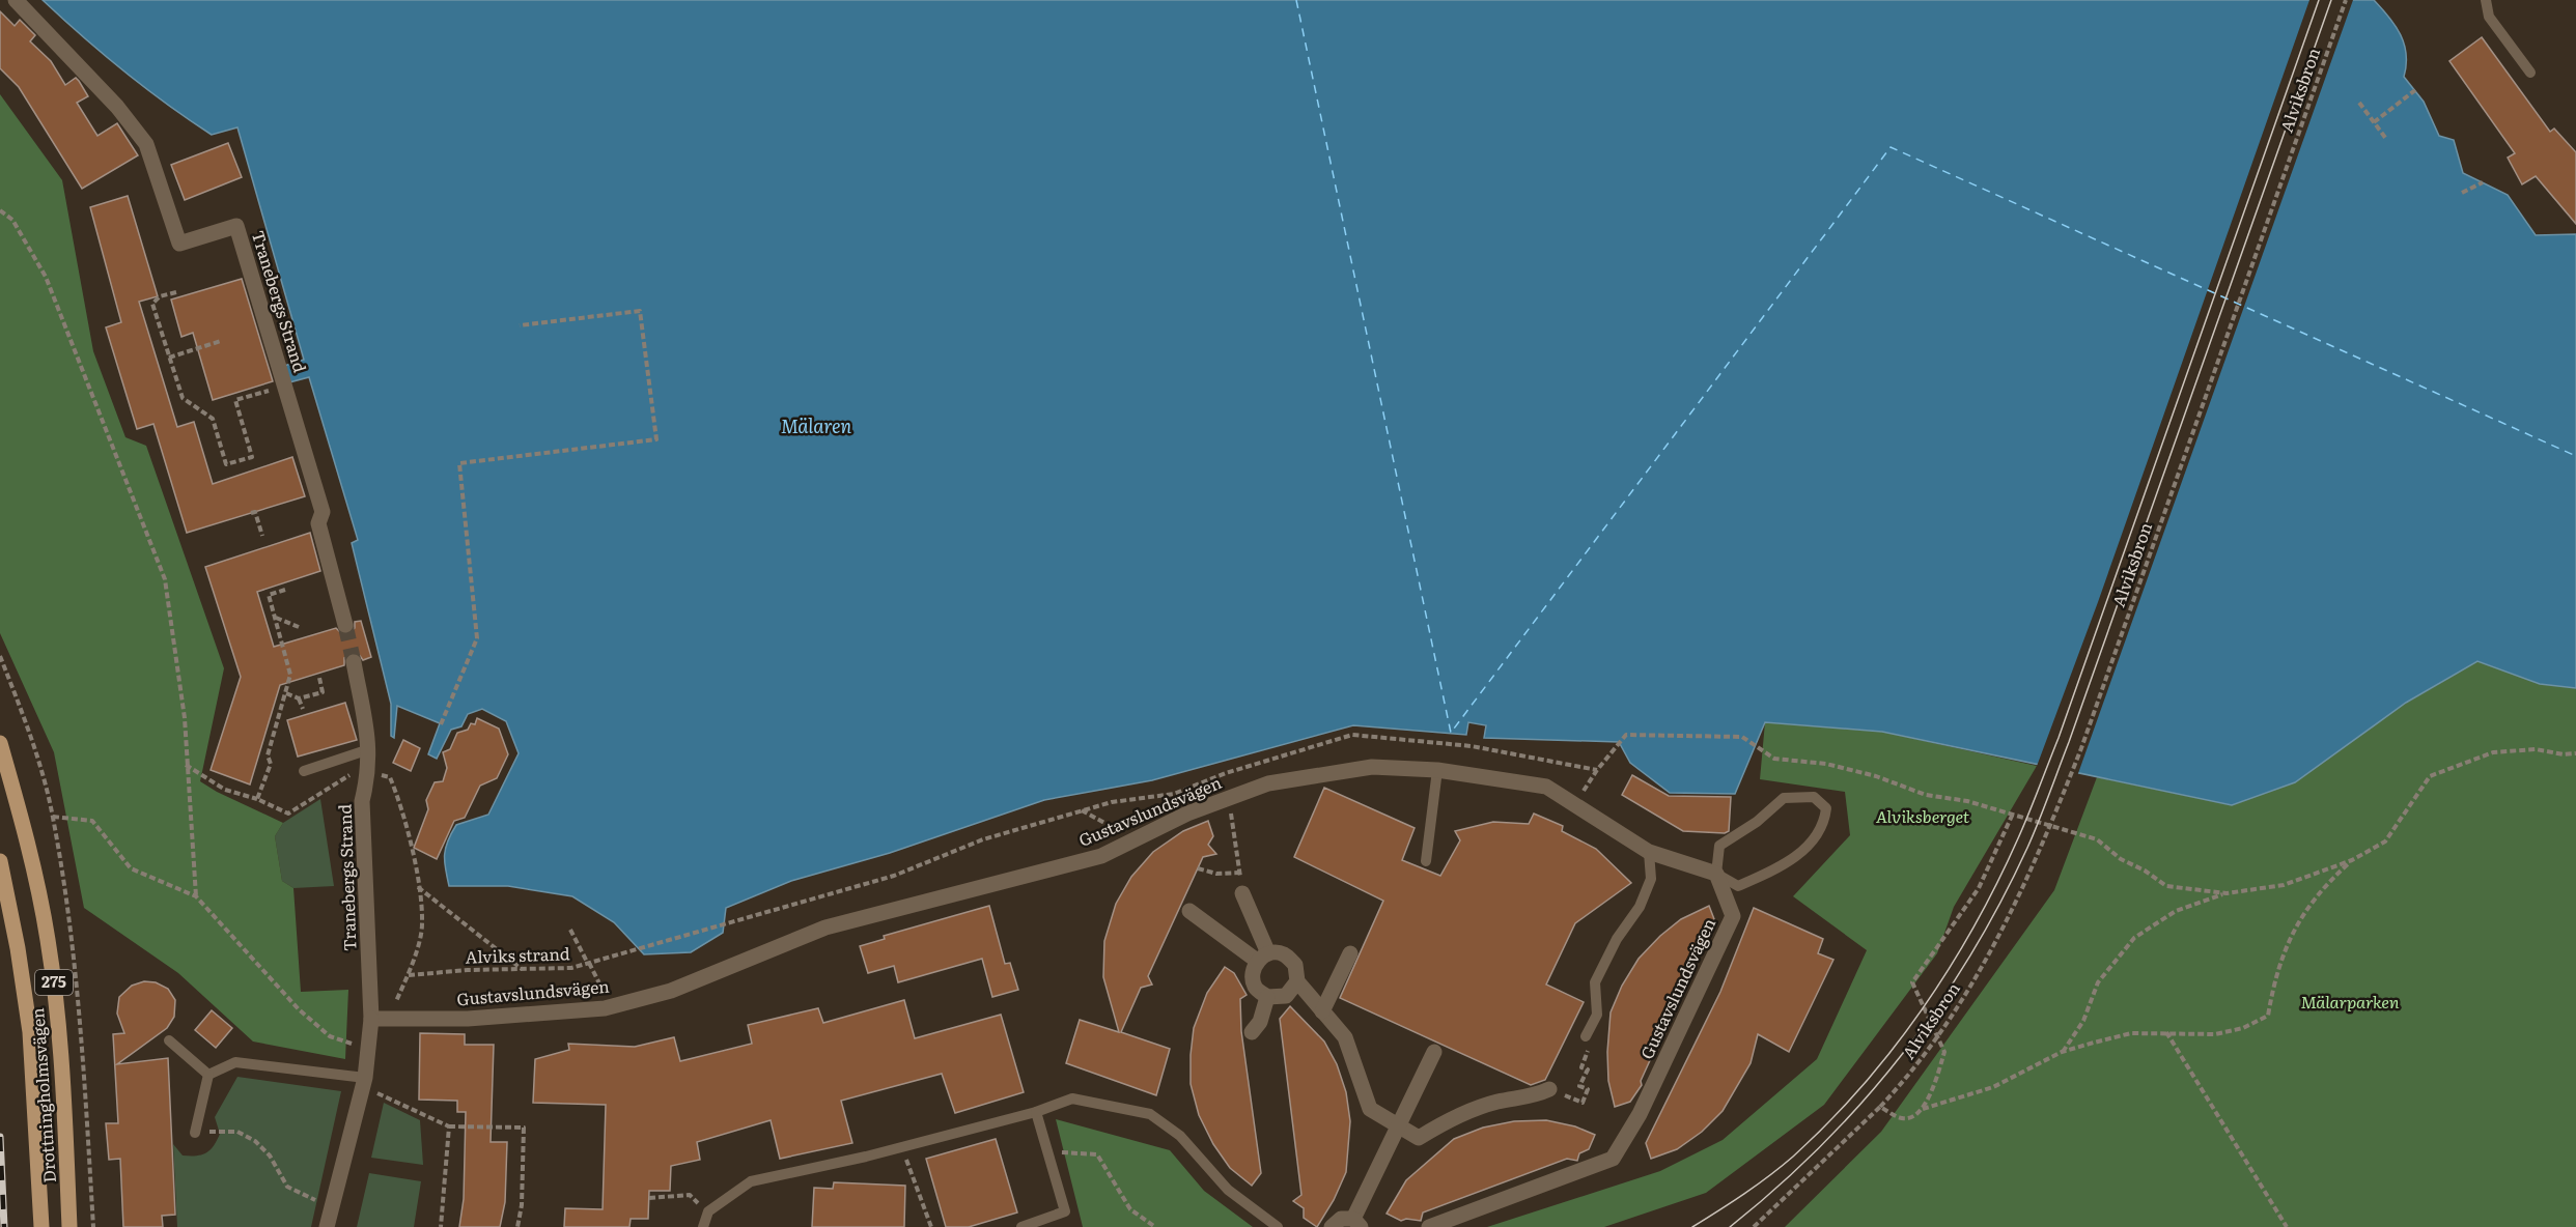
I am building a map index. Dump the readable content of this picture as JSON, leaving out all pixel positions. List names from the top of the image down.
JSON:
{
  "streets": {
    "main road": ["275", "Drottningholmsvägen"],
    "street": ["Tranebergs Strand", "Gustavslundsvägen"],
    "path": ["Alviksbron", "Alviks strand"]
  },
  "crossings": [
    ["Tranebergs Strand", "Gustavslundsvägen"]
  ],
  "water": ["Mälaren"],
  "parks": ["Alviksberget", "Mälarparken"]
}
